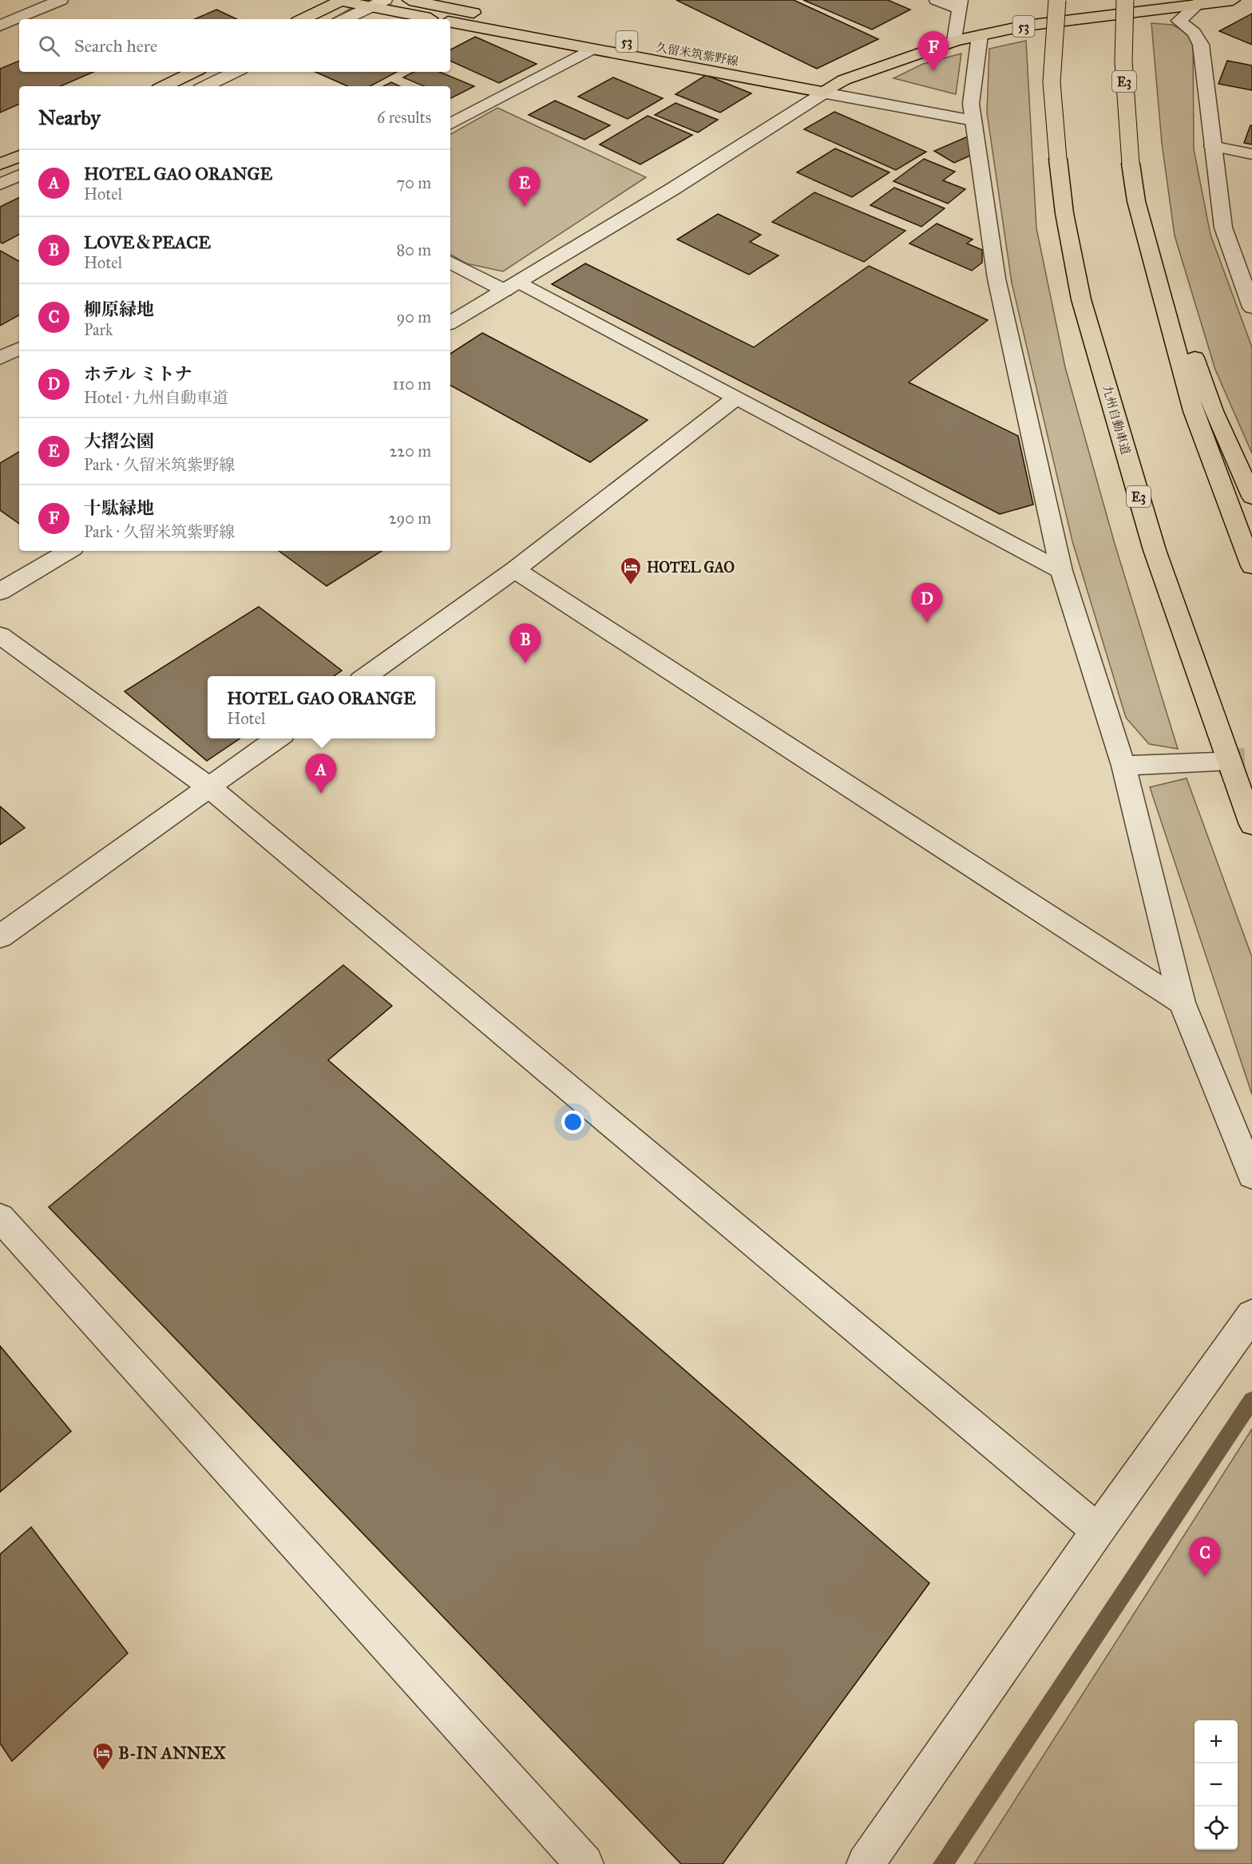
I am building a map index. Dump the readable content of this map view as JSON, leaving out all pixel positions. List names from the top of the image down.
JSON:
{
  "streets": {
    "main road": [
      "53",
      "久留米筑紫野線",
      "E3",
      "九州自動車道"
    ]
  },
  "places": {
    "hotel": ["HOTEL GAO", "B-IN ANNEX"]
  },
  "page": {
    "search": "Search here",
    "pins": [
      "F",
      "E",
      "D",
      "B",
      "A",
      "C"
    ],
    "heading": ["Nearby", "6 results"],
    "list": [
      {
        "mark": "A",
        "name": "HOTEL GAO ORANGE",
        "note": "Hotel",
        "value": "70 m"
      },
      {
        "mark": "B",
        "name": "LOVE＆PEACE",
        "note": "Hotel",
        "value": "80 m"
      },
      {
        "mark": "C",
        "name": "柳原緑地",
        "note": "Park",
        "value": "90 m"
      },
      {
        "mark": "D",
        "name": "ホテル ミトナ",
        "note": "Hotel · 九州自動車道",
        "value": "110 m"
      },
      {
        "mark": "E",
        "name": "大摺公園",
        "note": "Park · 久留米筑紫野線",
        "value": "220 m"
      },
      {
        "mark": "F",
        "name": "十駄緑地",
        "note": "Park · 久留米筑紫野線",
        "value": "290 m"
      }
    ],
    "popup": ["HOTEL GAO ORANGE", "Hotel"],
    "map_buttons": ["+", "−"]
  }
}
